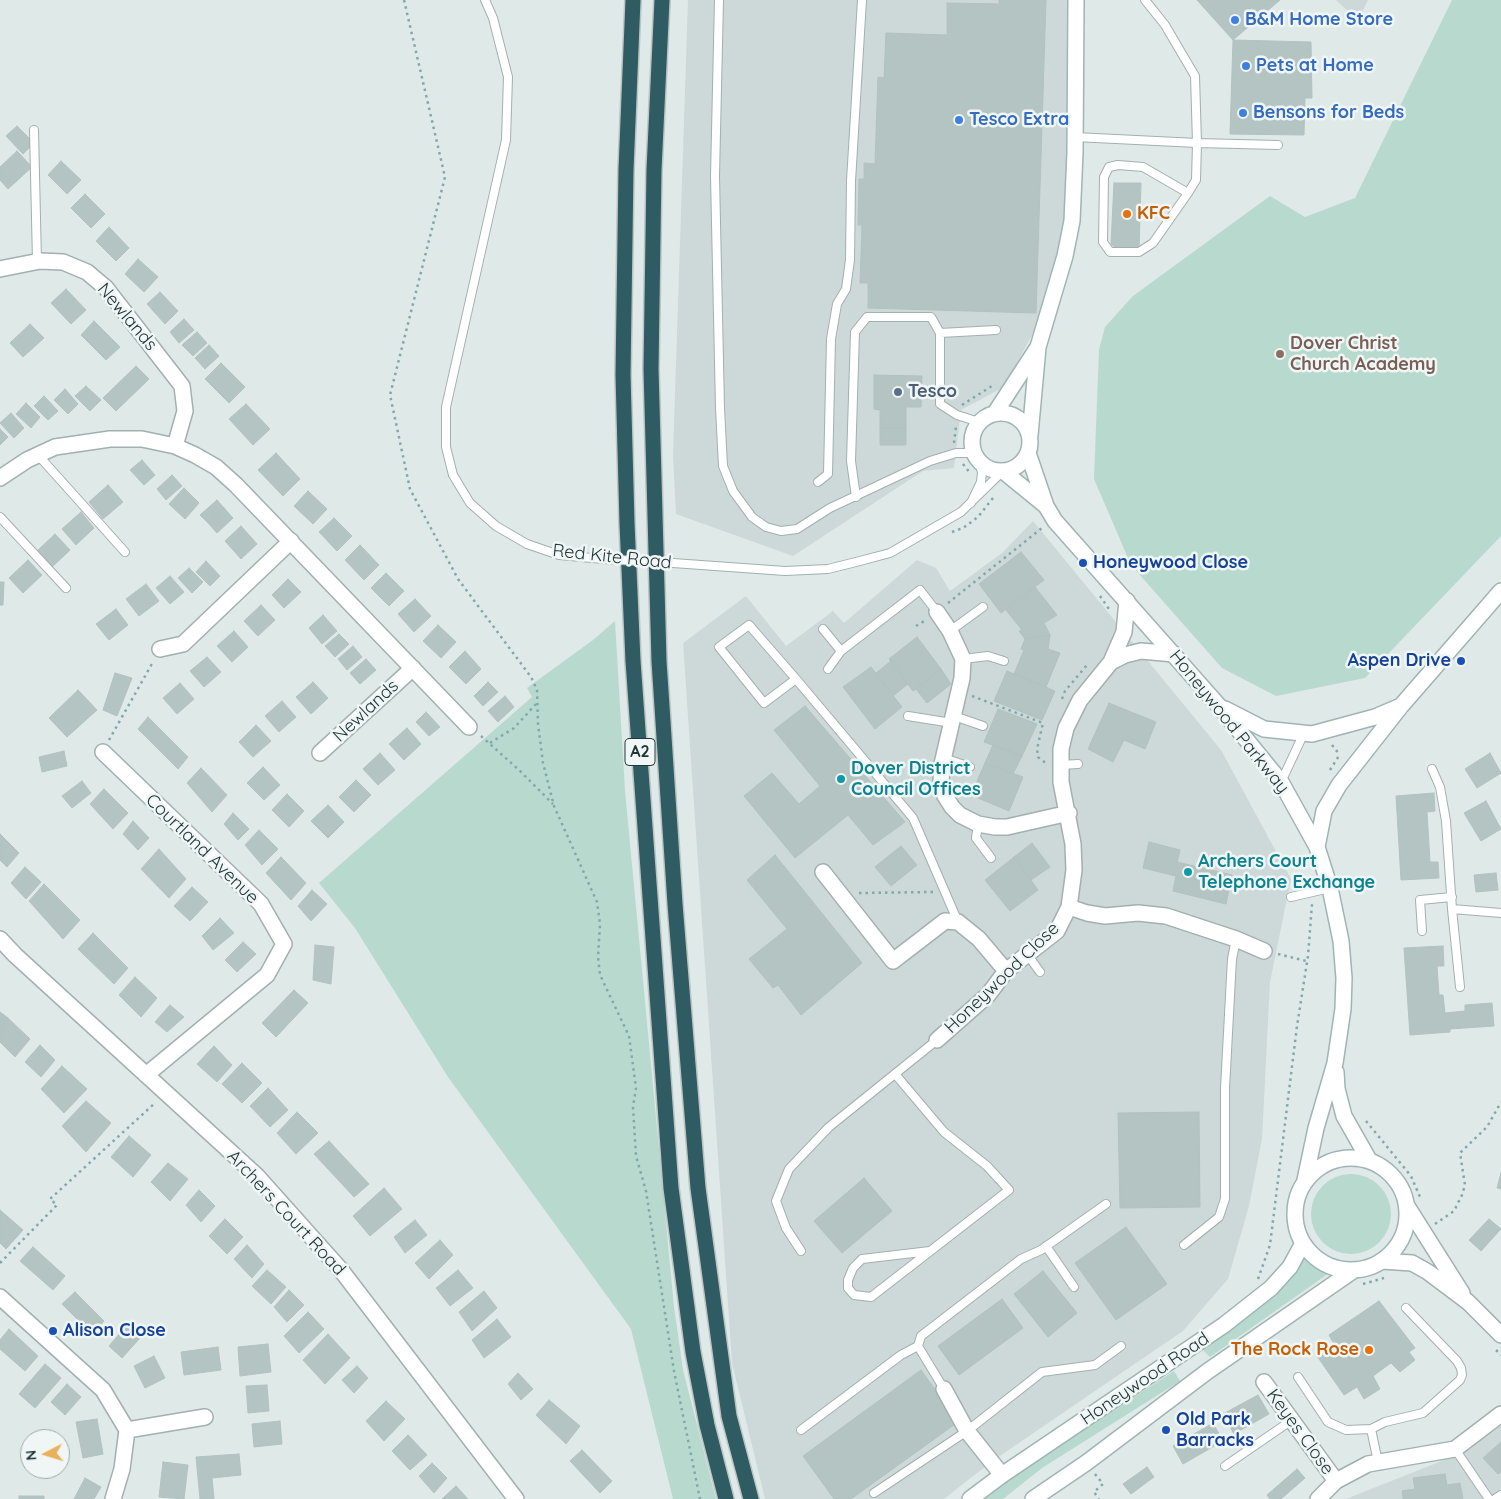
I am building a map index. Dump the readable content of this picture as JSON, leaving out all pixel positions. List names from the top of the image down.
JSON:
{
  "streets": {
    "highway": ["A2"],
    "street": [
      "Newlands",
      "Honeywood Parkway",
      "Courtland Avenue",
      "Honeywood Close",
      "Archers Court Road",
      "Honeywood Road",
      "Keyes Close"
    ],
    "lane": ["Red Kite Road"]
  },
  "crossings": [
    ["Red Kite Road", "Honeywood Parkway"],
    ["Honeywood Parkway", "Honeywood Close"],
    ["Honeywood Parkway", "Honeywood Road"],
    ["Courtland Avenue", "Archers Court Road"]
  ],
  "places": [
    "B&M Home Store",
    "Pets at Home",
    "Bensons for Beds",
    "Tesco Extra",
    "KFC",
    "Dover Christ Church Academy",
    "Tesco",
    "Honeywood Close",
    "Aspen Drive",
    "Dover District Council Offices",
    "Archers Court Telephone Exchange",
    "Alison Close",
    "The Rock Rose",
    "Old Park Barracks"
  ],
  "north": "left"
}
